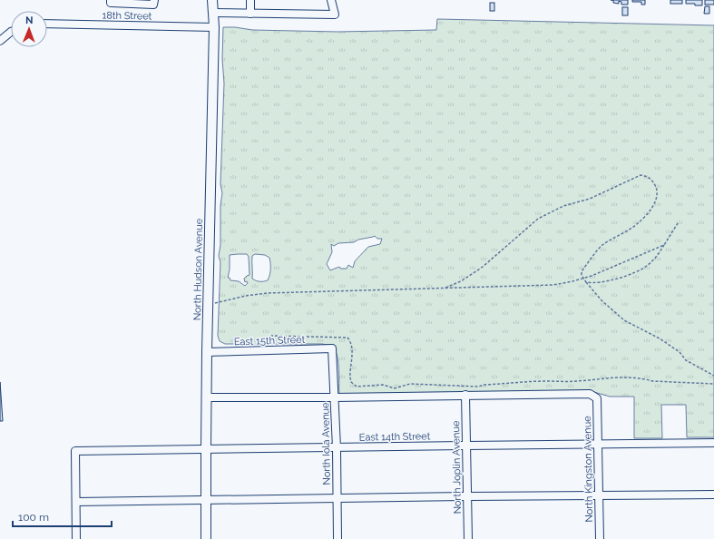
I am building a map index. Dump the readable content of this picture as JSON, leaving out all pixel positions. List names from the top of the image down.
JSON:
{
  "streets": {
    "main road": ["North Hudson Avenue"],
    "street": [
      "18th Street",
      "East 15th Street",
      "East 14th Street",
      "North Iola Avenue",
      "North Joplin Avenue",
      "North Kingston Avenue"
    ]
  },
  "crossings": [
    ["18th Street", "North Hudson Avenue"],
    ["North Hudson Avenue", "East 15th Street"],
    ["North Hudson Avenue", "East 14th Street"],
    ["East 15th Street", "North Iola Avenue"],
    ["East 14th Street", "North Iola Avenue"],
    ["East 14th Street", "North Joplin Avenue"],
    ["East 14th Street", "North Kingston Avenue"],
    ["North Joplin Avenue", "North Kingston Avenue"]
  ],
  "scale_bar": "100 m",
  "north": "top"
}
